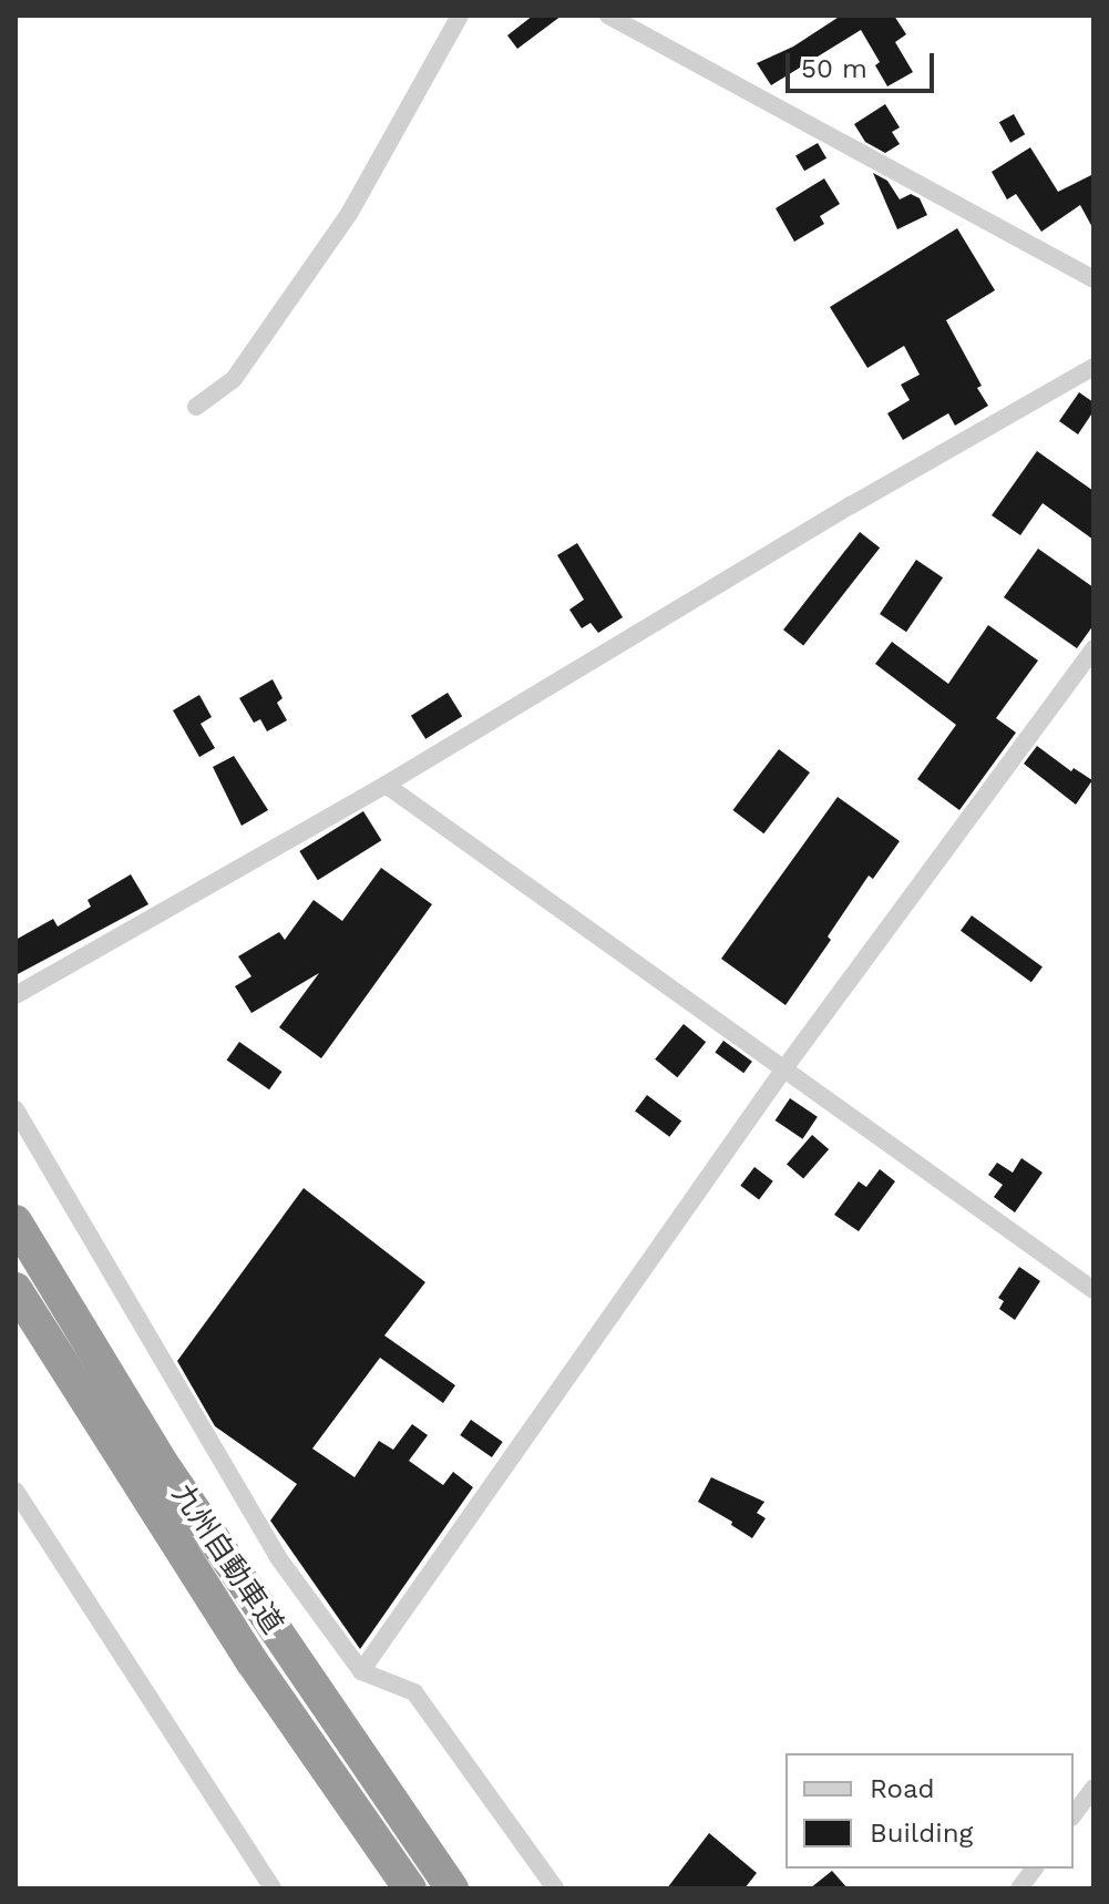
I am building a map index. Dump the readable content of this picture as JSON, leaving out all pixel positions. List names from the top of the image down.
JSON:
{
  "streets": {
    "highway": ["九州自動車道"]
  },
  "legend": ["Road", "Building"],
  "scale_bar": "50 m"
}
